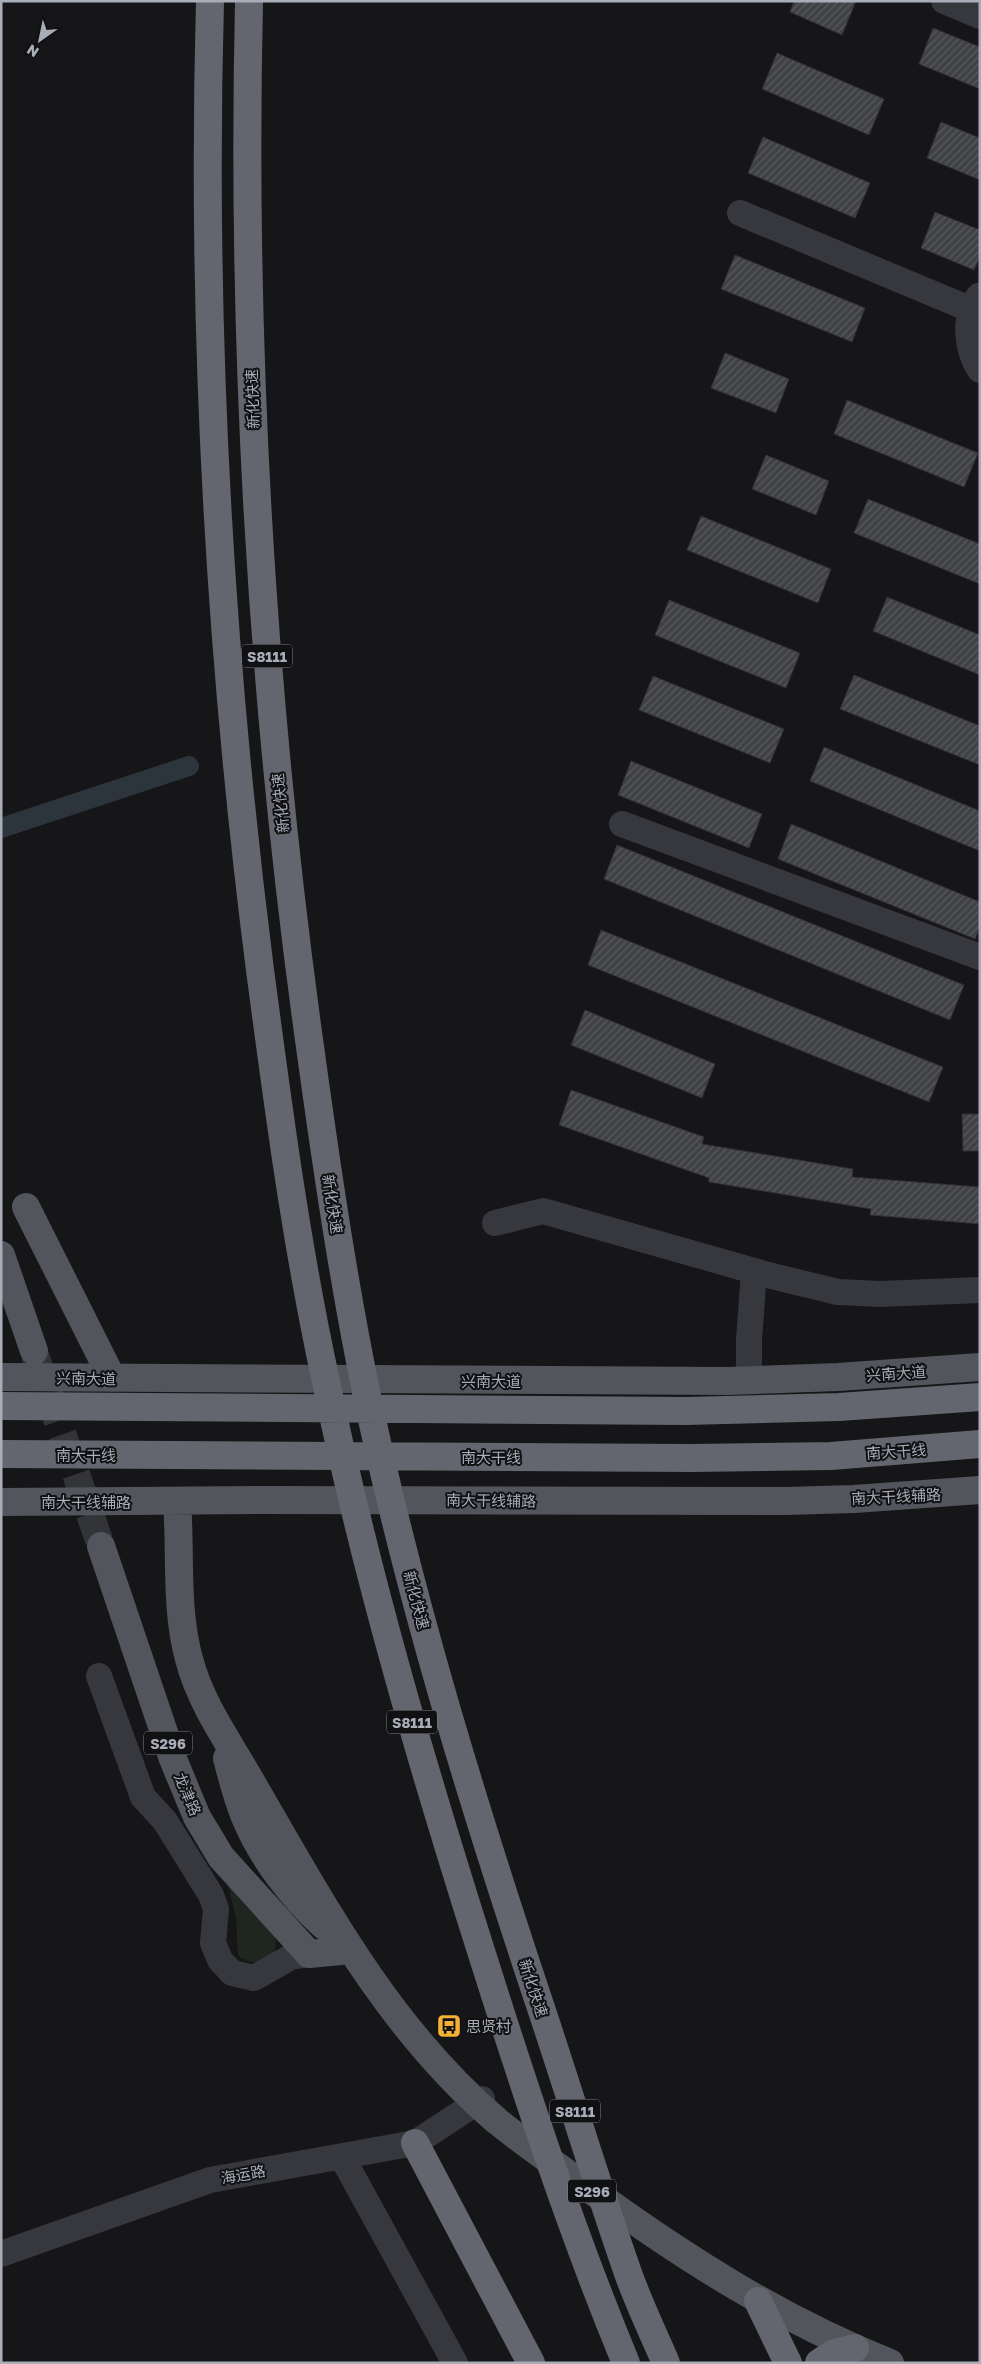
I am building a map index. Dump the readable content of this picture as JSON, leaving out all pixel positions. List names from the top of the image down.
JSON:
{
  "streets": {
    "highway": ["新化快速", "S8111", "南大干线"],
    "main road": [
      "兴南大道",
      "南大干线辅路",
      "S296",
      "龙津路"
    ],
    "street": ["海运路"]
  },
  "crossings": [
    ["S296", "海运路"]
  ],
  "places": {
    "bus stop": ["思贤村"]
  },
  "north": "bottom left"
}
